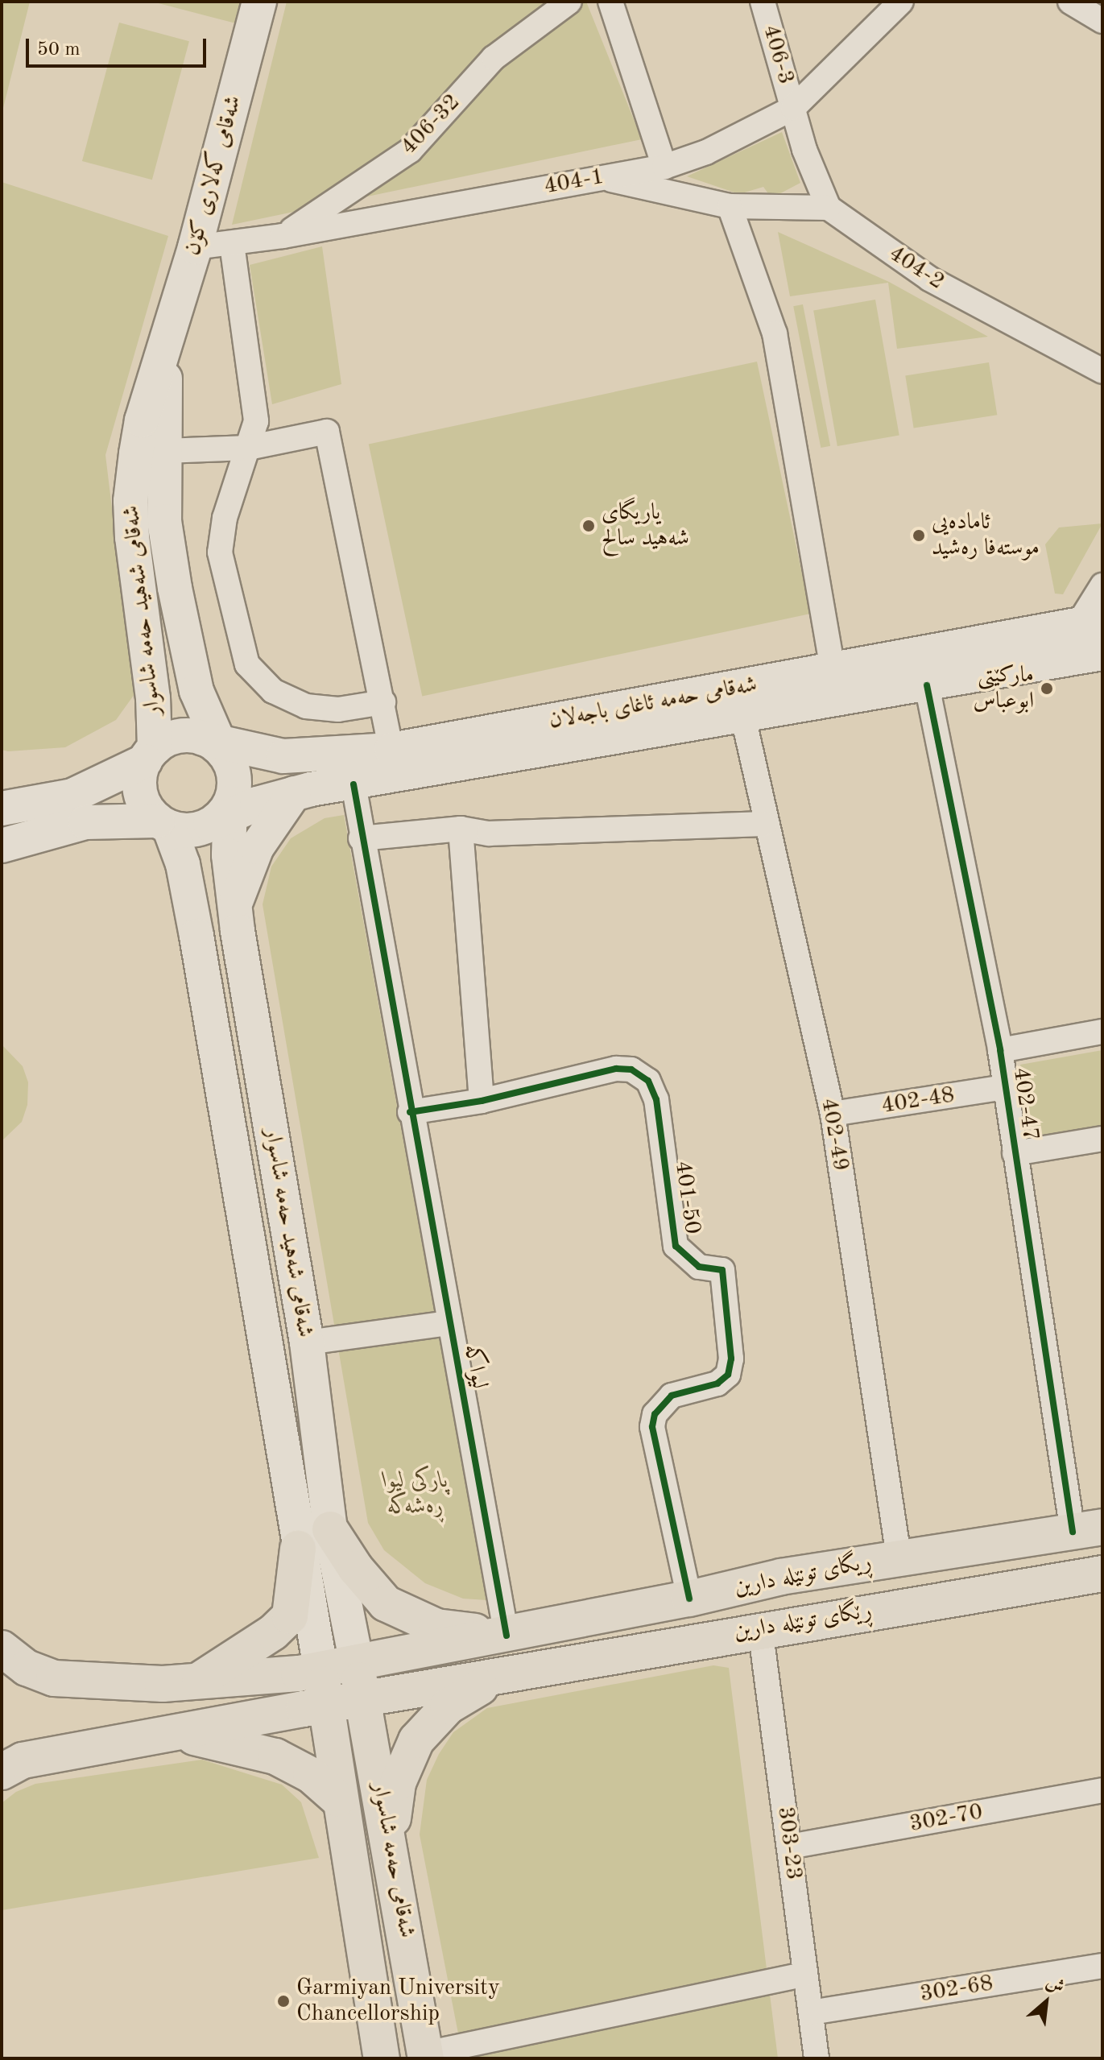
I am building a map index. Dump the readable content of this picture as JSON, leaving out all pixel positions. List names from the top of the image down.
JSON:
{
  "streets": {
    "main road": [
      "شەقامی کەلاری کۆن",
      "شەقامی شەهید حەمە شاسوار",
      "شەقامی حەمە ئاغای باجەلان",
      "ڕیگای تونێلە دارین",
      "ڕێگای تونێلە دارین",
      "شەقامی حەمە شاسوار"
    ],
    "street": [
      "406-3",
      "406-32",
      "404-1",
      "404-2",
      "402-48",
      "402-47",
      "402-49",
      "401-50",
      "لیواکە",
      "302-70",
      "303-23",
      "302-68"
    ]
  },
  "crossings": [
    ["406-3", "404-1"],
    ["406-32", "404-1"],
    ["شەقامی کەلاری کۆن", "404-1"],
    ["شەقامی کەلاری کۆن", "شەقامی شەهید حەمە شاسوار"],
    ["شەقامی شەهید حەمە شاسوار", "شەقامی حەمە ئاغای باجەلان"],
    ["شەقامی شەهید حەمە شاسوار", "ڕیگای تونێلە دارین"],
    ["شەقامی شەهید حەمە شاسوار", "شەقامی حەمە شاسوار"],
    ["شەقامی حەمە ئاغای باجەلان", "402-47"],
    ["شەقامی حەمە ئاغای باجەلان", "402-49"],
    ["شەقامی حەمە ئاغای باجەلان", "لیواکە"],
    ["402-48", "402-47"],
    ["402-48", "402-49"],
    ["402-47", "ڕیگای تونێلە دارین"],
    ["402-49", "ڕیگای تونێلە دارین"],
    ["401-50", "لیواکە"],
    ["401-50", "ڕیگای تونێلە دارین"],
    ["لیواکە", "ڕیگای تونێلە دارین"],
    ["ڕیگای تونێلە دارین", "شەقامی حەمە شاسوار"],
    ["ڕێگای تونێلە دارین", "303-23"],
    ["ڕێگای تونێلە دارین", "شەقامی حەمە شاسوار"],
    ["302-70", "303-23"],
    ["303-23", "302-68"]
  ],
  "parks": ["پارکی لیوا ڕەشەکە"],
  "places": [
    "یاریگای شەهید سالح",
    "ئامادەیی موستەفا رەشید",
    "مارکێتی ابوعباس",
    "Garmiyan University Chancellorship"
  ],
  "scale_bar": "50 m",
  "north": "top right"
}
